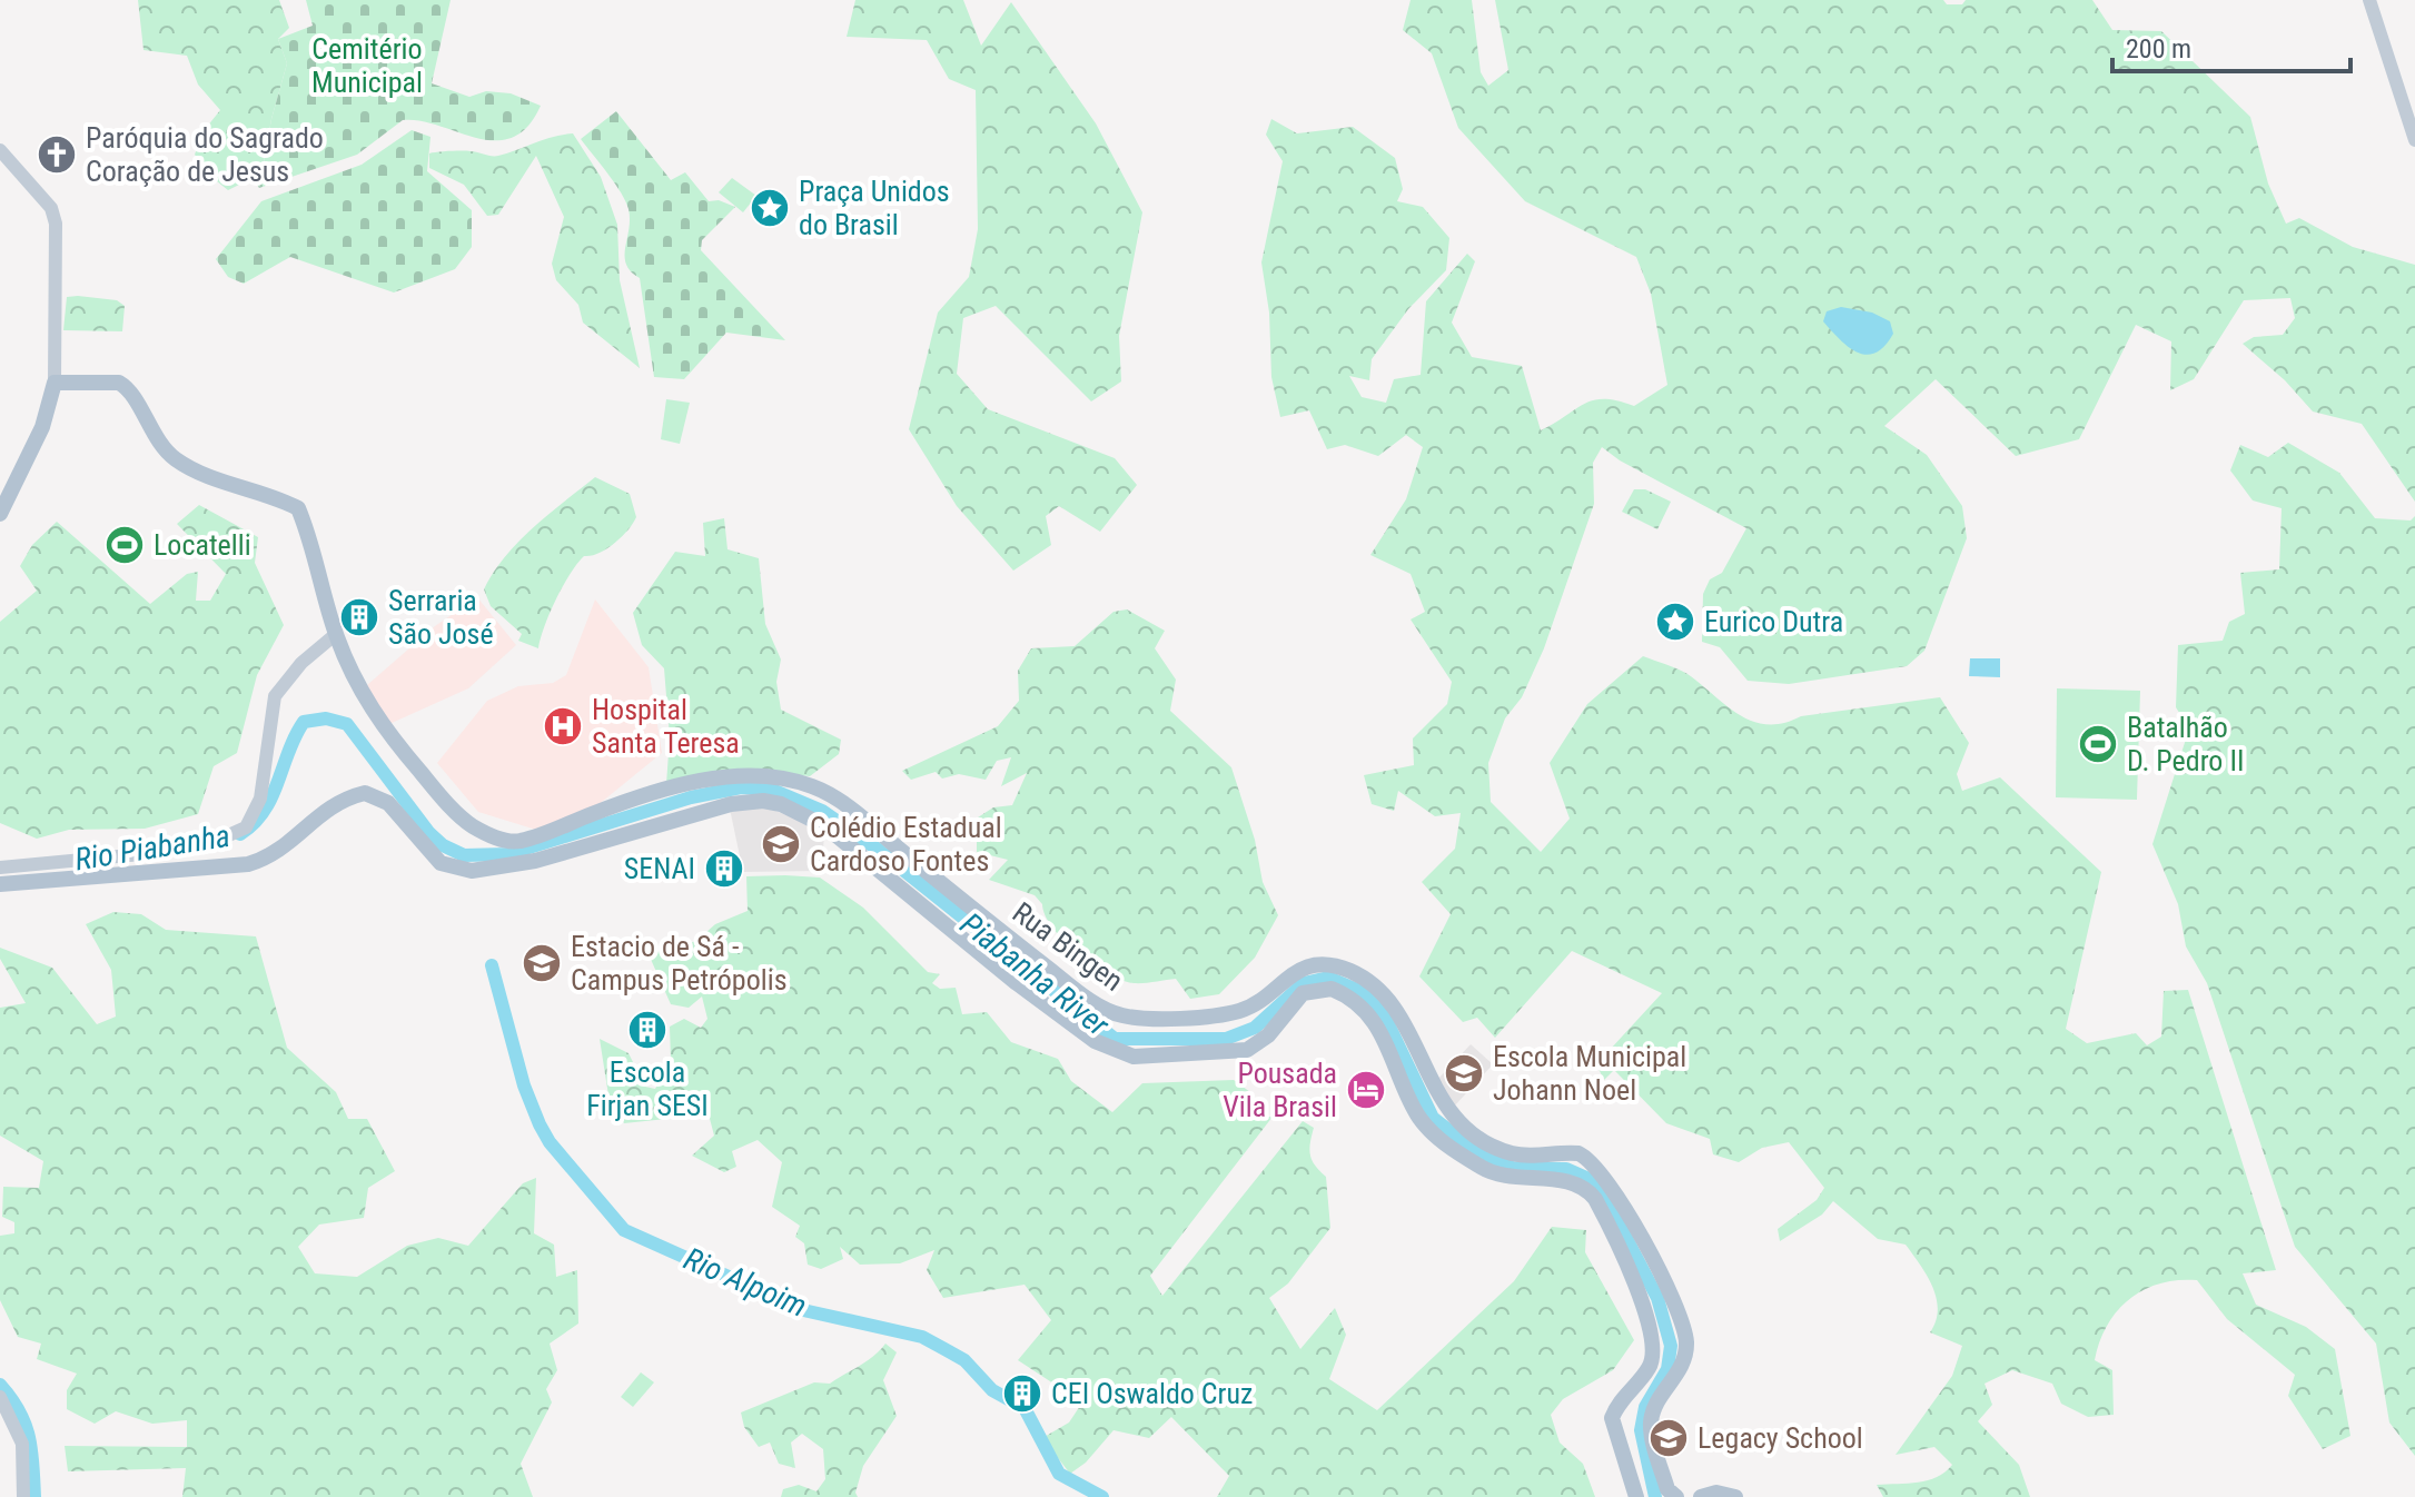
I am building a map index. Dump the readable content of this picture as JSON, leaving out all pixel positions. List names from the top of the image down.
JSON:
{
  "streets": {
    "main road": ["Rua Bingen"]
  },
  "water": ["Rio Piabanha", "Piabanha River", "Rio Alpoim"],
  "parks": ["Cemitério Municipal"],
  "places": {
    "church": ["Paróquia do Sagrado Coração de Jesus"],
    "place": ["Praça Unidos do Brasil", "Eurico Dutra"],
    "sports": ["Locatelli", "Batalhão D. Pedro II"],
    "building": [
      "Serraria São José",
      "SENAI",
      "Escola Firjan SESI",
      "CEI Oswaldo Cruz"
    ],
    "hospital": ["Hospital Santa Teresa"],
    "school or university": [
      "Colédio Estadual Cardoso Fontes",
      "Estacio de Sá - Campus Petrópolis",
      "Escola Municipal Johann Noel",
      "Legacy School"
    ],
    "hotel": ["Pousada Vila Brasil"]
  },
  "scale_bar": "200 m"
}
